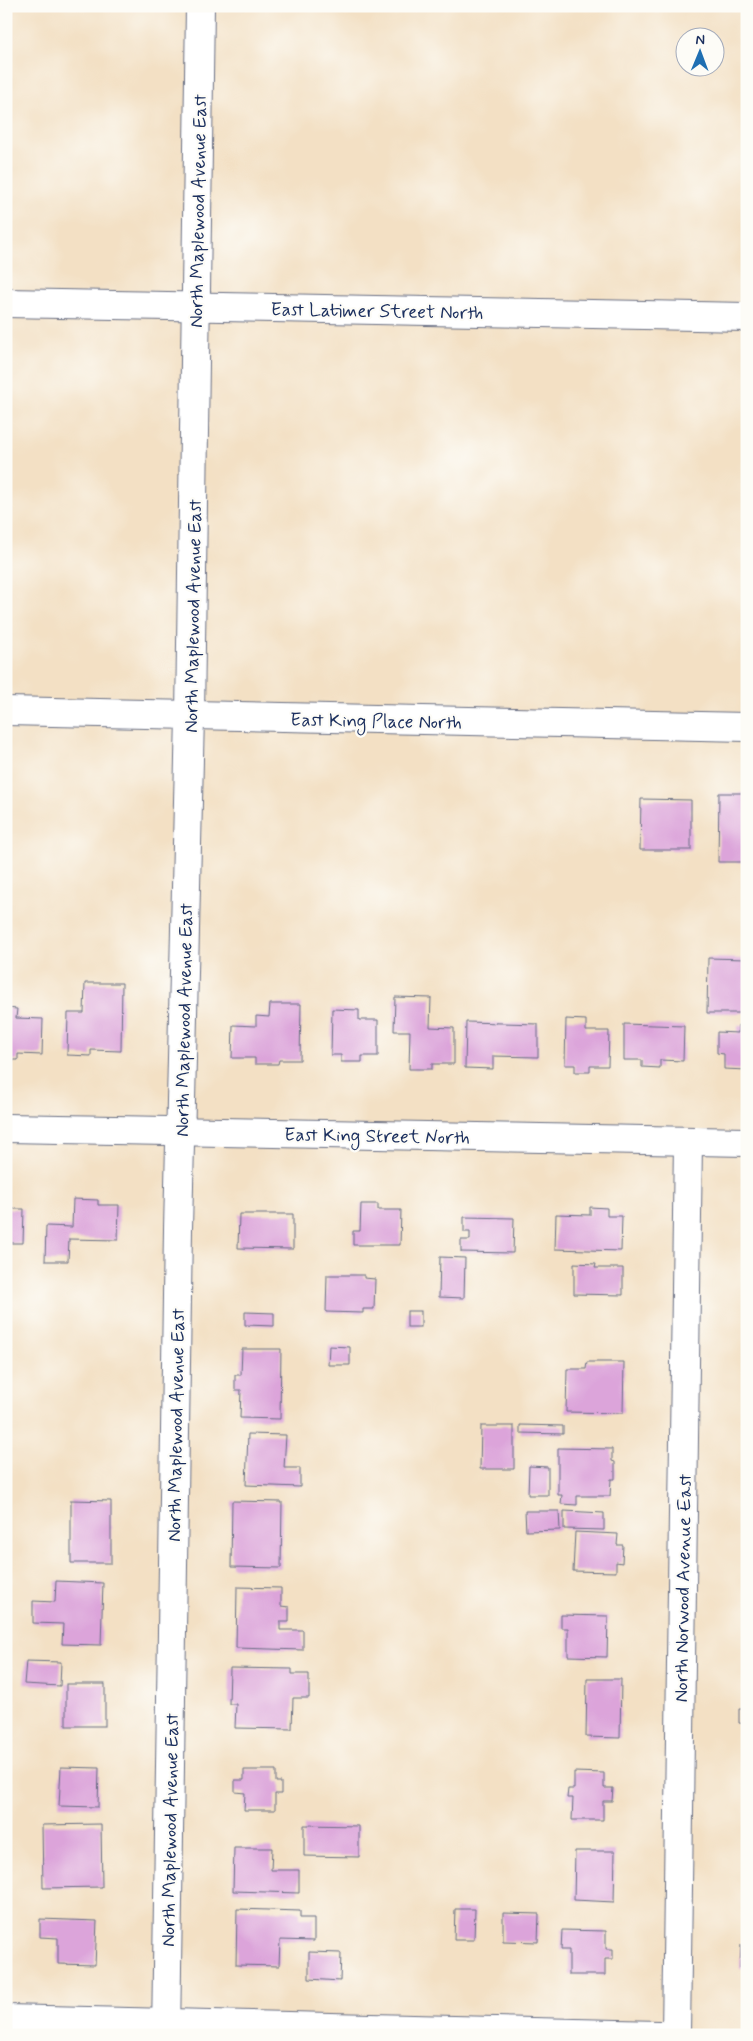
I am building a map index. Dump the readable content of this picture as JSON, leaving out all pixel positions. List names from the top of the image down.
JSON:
{
  "streets": {
    "street": [
      "North Maplewood Avenue East",
      "East Latimer Street North",
      "East King Place North",
      "East King Street North",
      "North Norwood Avenue East"
    ]
  },
  "crossings": [
    ["North Maplewood Avenue East", "East Latimer Street North"],
    ["North Maplewood Avenue East", "East King Place North"],
    ["North Maplewood Avenue East", "East King Street North"],
    ["East King Street North", "North Norwood Avenue East"]
  ],
  "north": "top"
}
